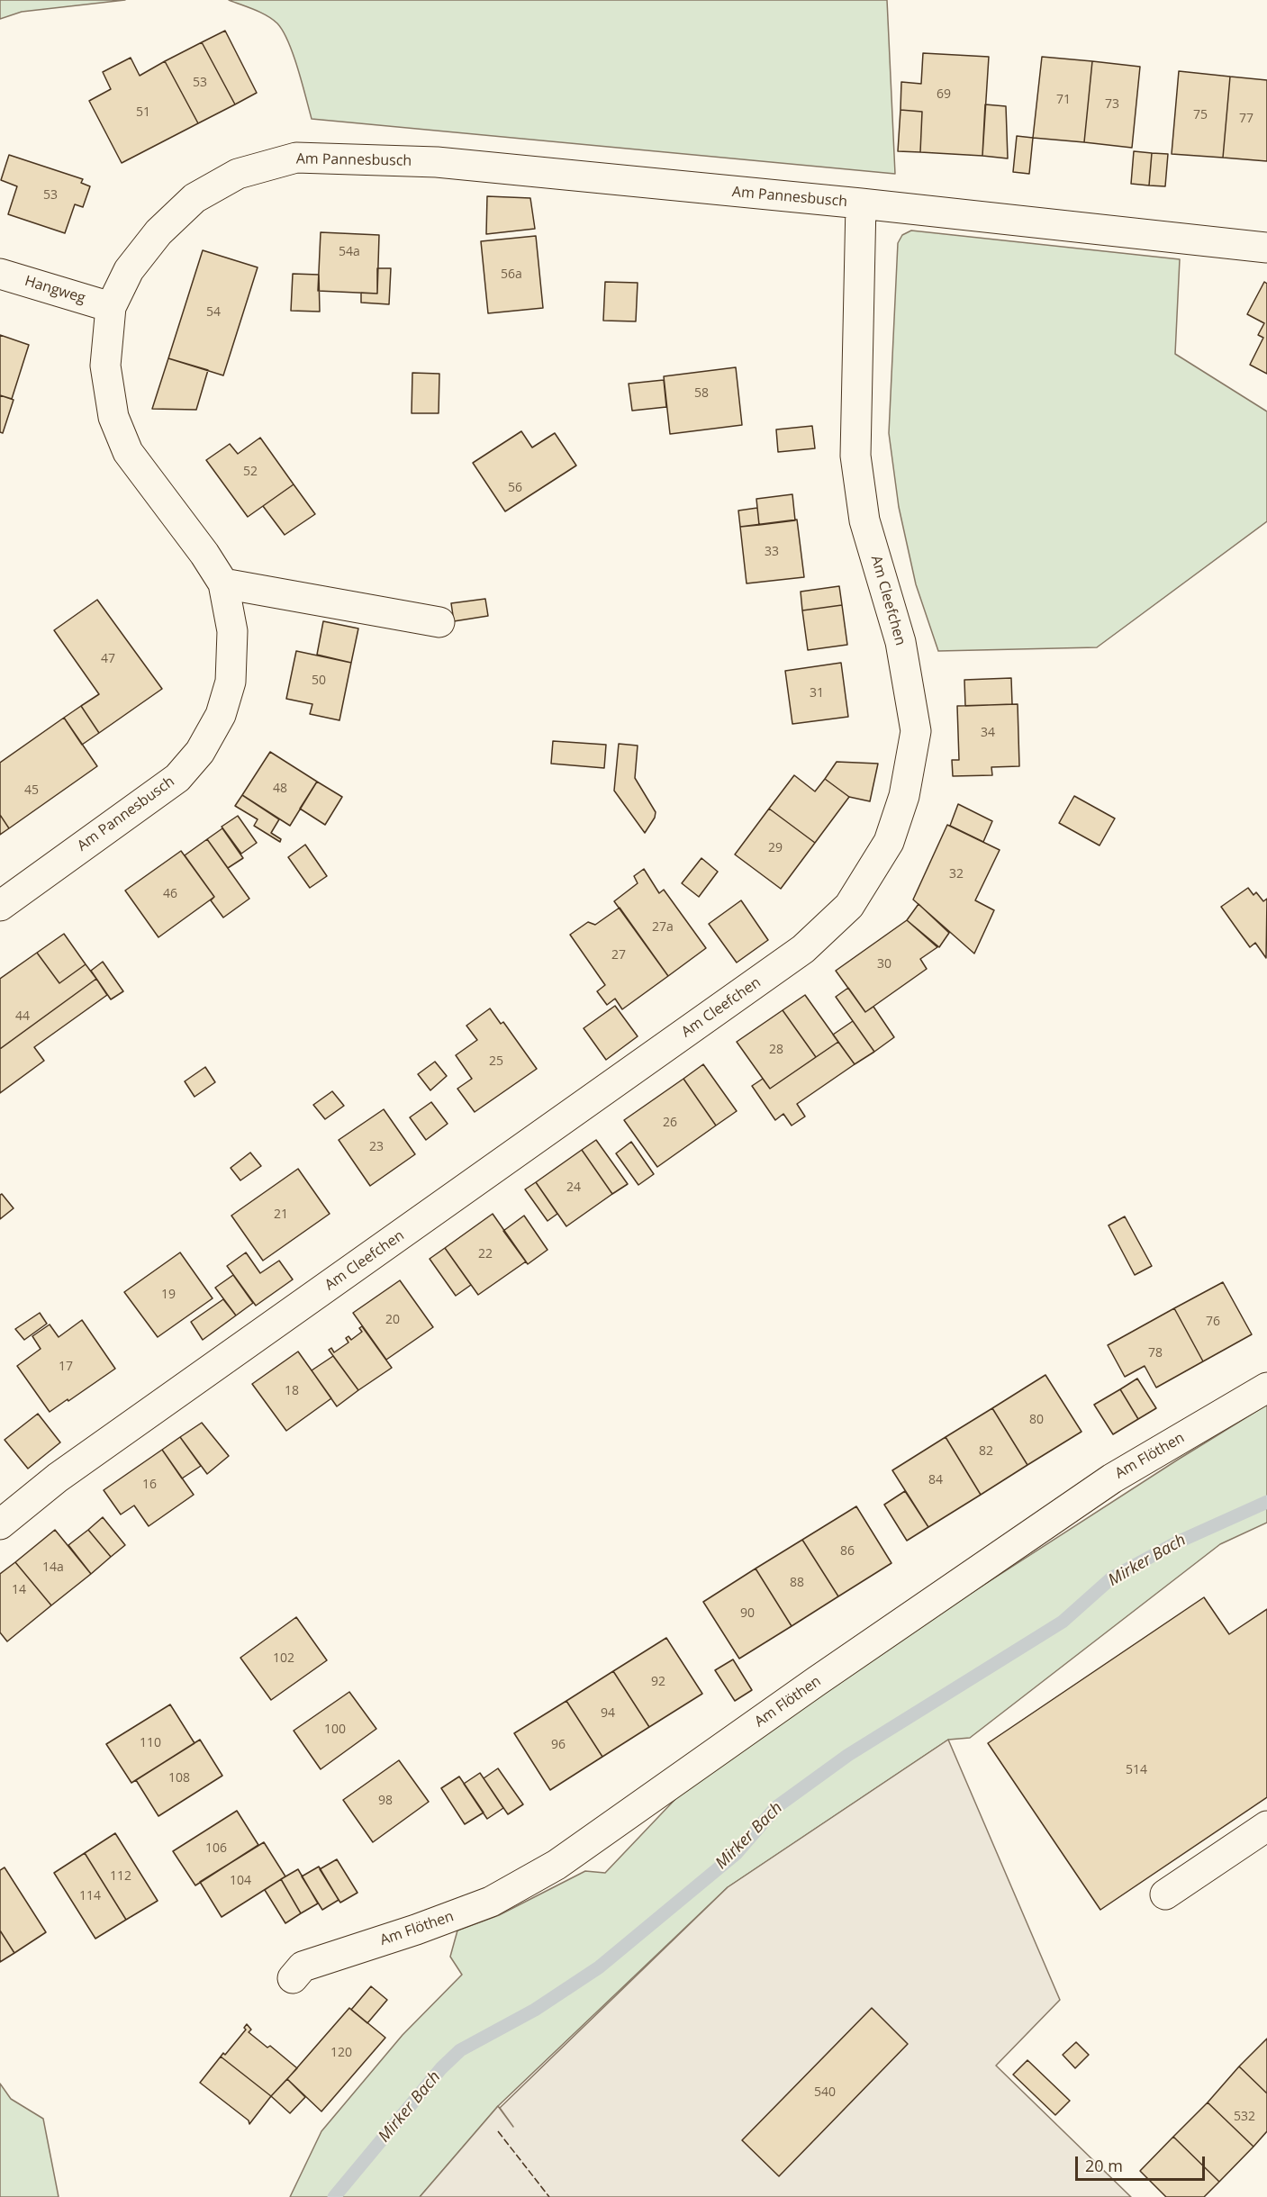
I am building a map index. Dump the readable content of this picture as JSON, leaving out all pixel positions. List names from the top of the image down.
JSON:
{
  "streets": {
    "street": [
      "Am Pannesbusch",
      "Hangweg",
      "Am Cleefchen",
      "Am Flöthen"
    ]
  },
  "crossings": [
    ["Am Pannesbusch", "Hangweg"],
    ["Am Pannesbusch", "Am Cleefchen"]
  ],
  "water": ["Mirker Bach"],
  "house_numbers": [
    "53",
    "69",
    "71",
    "73",
    "51",
    "75",
    "77",
    "53",
    "54a",
    "56a",
    "54",
    "58",
    "52",
    "56",
    "33",
    "47",
    "50",
    "31",
    "34",
    "48",
    "45",
    "29",
    "32",
    "46",
    "27a",
    "27",
    "30",
    "44",
    "28",
    "25",
    "26",
    "23",
    "24",
    "21",
    "22",
    "19",
    "20",
    "76",
    "78",
    "17",
    "18",
    "80",
    "82",
    "84",
    "16",
    "86",
    "14a",
    "88",
    "14",
    "90",
    "102",
    "92",
    "94",
    "100",
    "110",
    "96",
    "514",
    "108",
    "98",
    "106",
    "112",
    "104",
    "114",
    "120",
    "540",
    "532"
  ],
  "scale_bar": "20 m"
}
